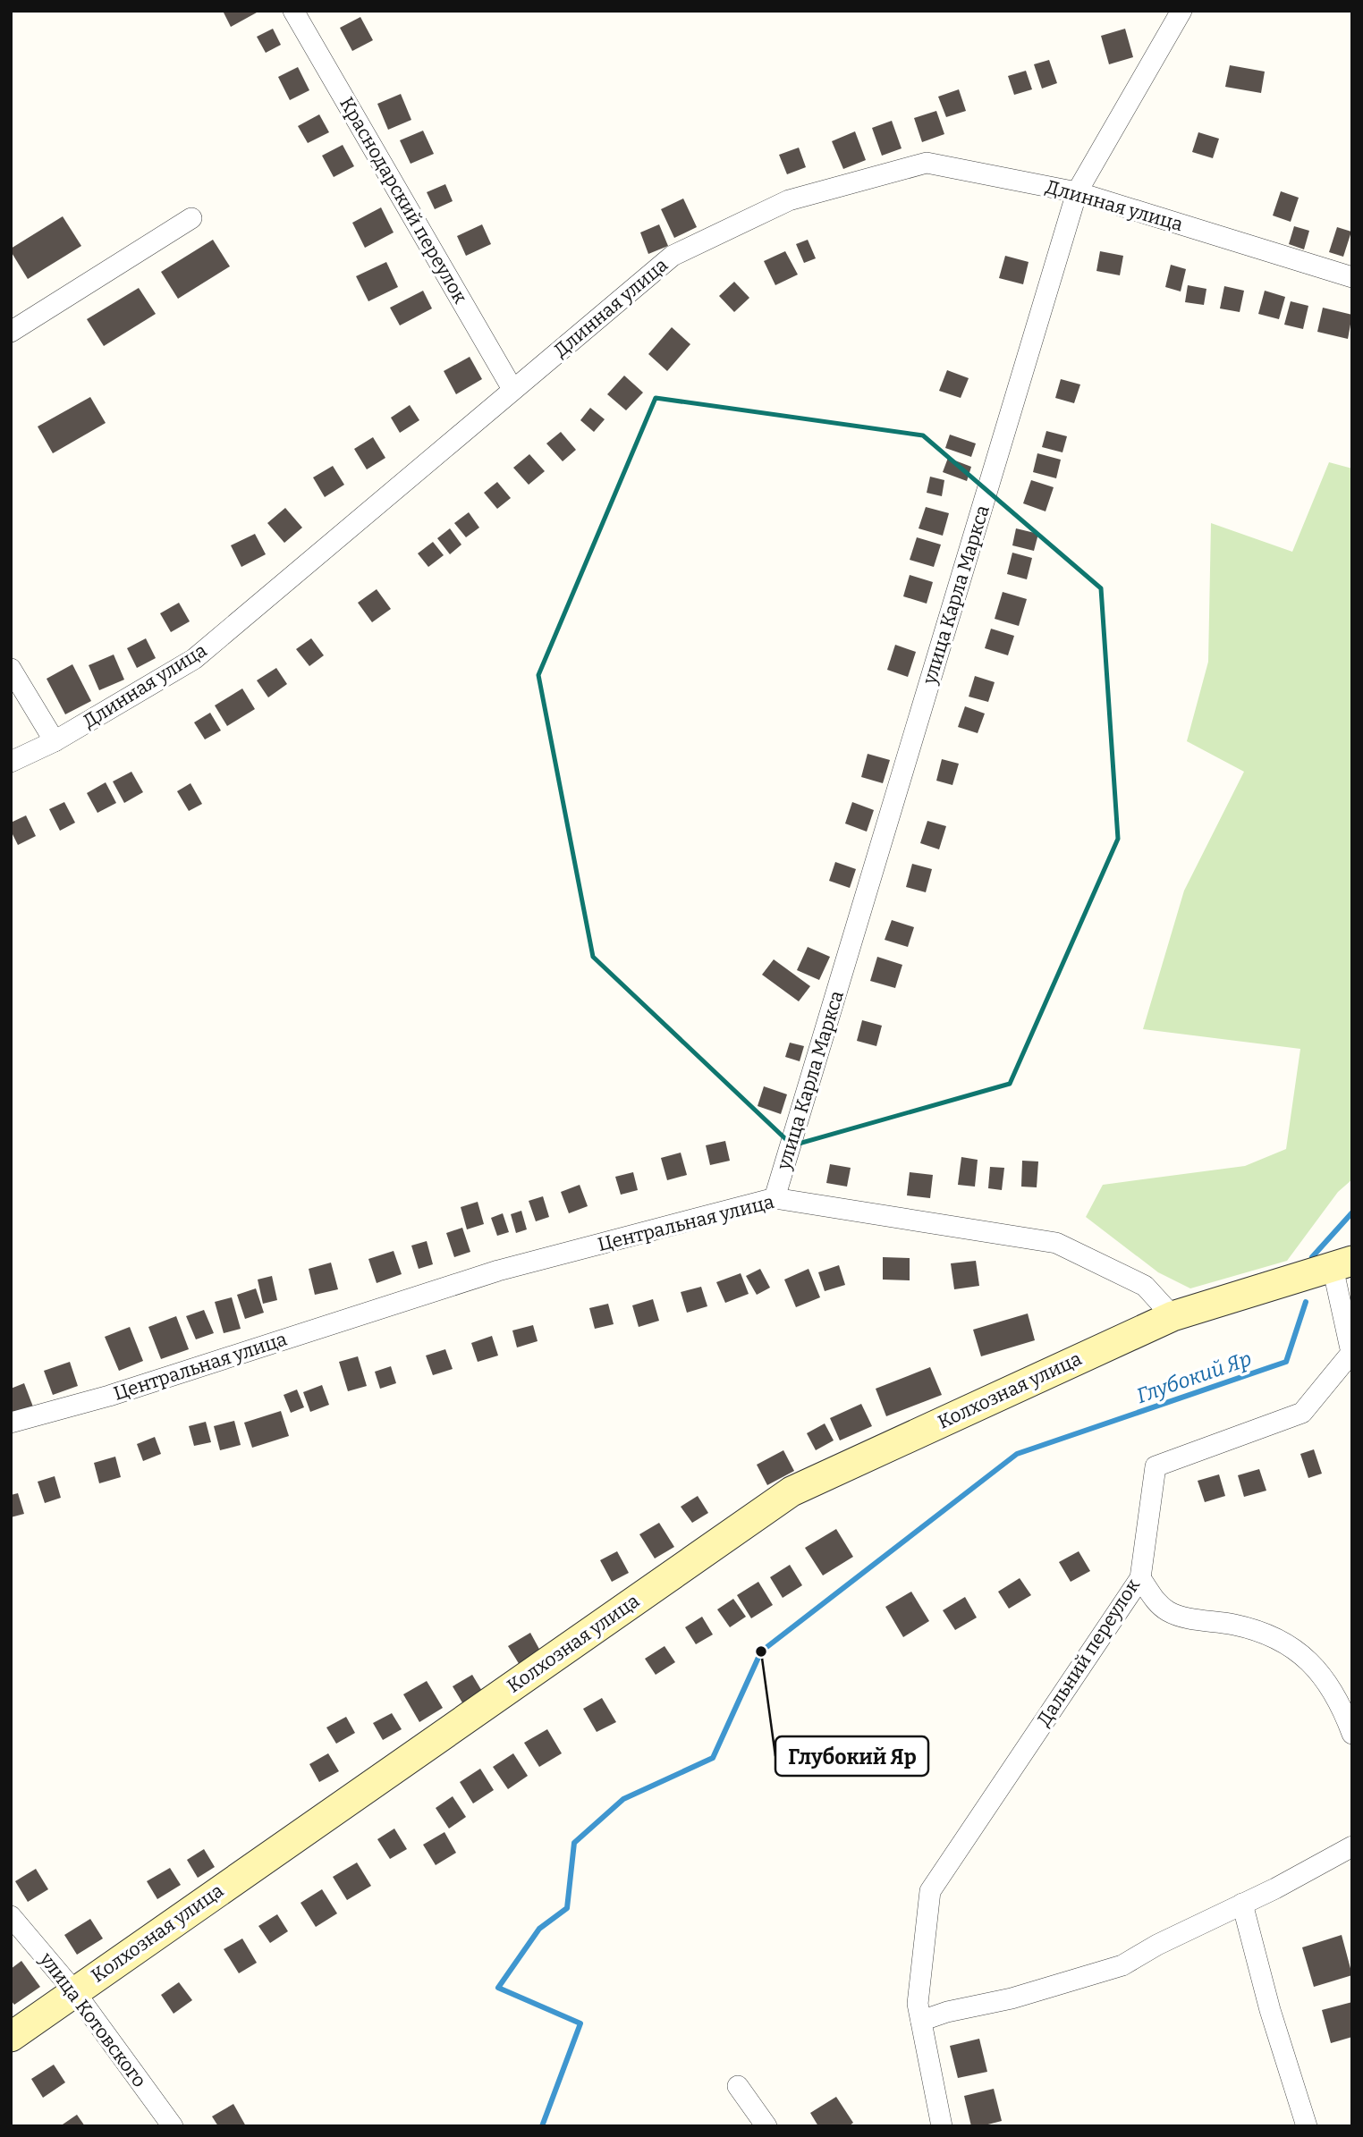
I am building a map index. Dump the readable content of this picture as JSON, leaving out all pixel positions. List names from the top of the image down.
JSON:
{
  "streets": {
    "street": [
      "Краснодарский переулок",
      "Длинная улица",
      "улица Карла Маркса",
      "Центральная улица",
      "Колхозная улица",
      "Дальний переулок",
      "улица Котовского"
    ]
  },
  "crossings": [
    ["Краснодарский переулок", "Длинная улица"],
    ["Длинная улица", "улица Карла Маркса"],
    ["улица Карла Маркса", "Центральная улица"],
    ["Центральная улица", "Колхозная улица"],
    ["Колхозная улица", "улица Котовского"]
  ],
  "water": ["Глубокий Яр"],
  "places": ["Глубокий Яр"]
}
